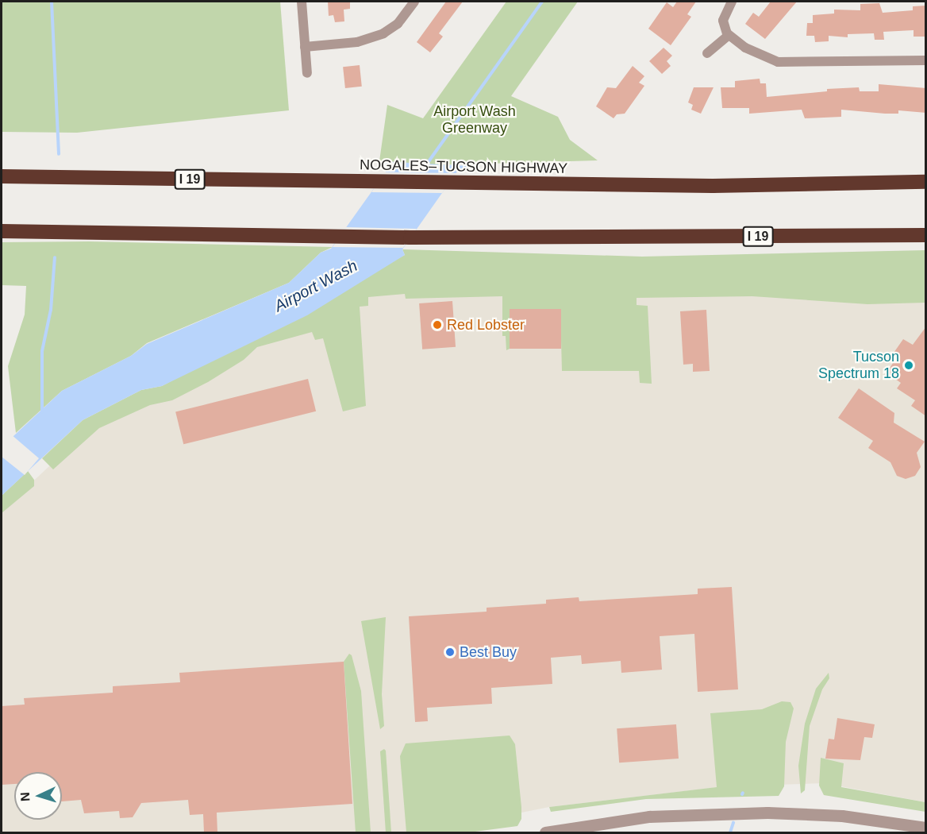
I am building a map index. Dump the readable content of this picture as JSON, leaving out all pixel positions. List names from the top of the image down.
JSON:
{
  "streets": {
    "highway": ["NOGALES–TUCSON HIGHWAY", "I 19"]
  },
  "water": ["Airport Wash"],
  "parks": ["Airport Wash Greenway"],
  "places": ["Red Lobster", "Tucson Spectrum 18", "Best Buy"],
  "north": "left"
}
